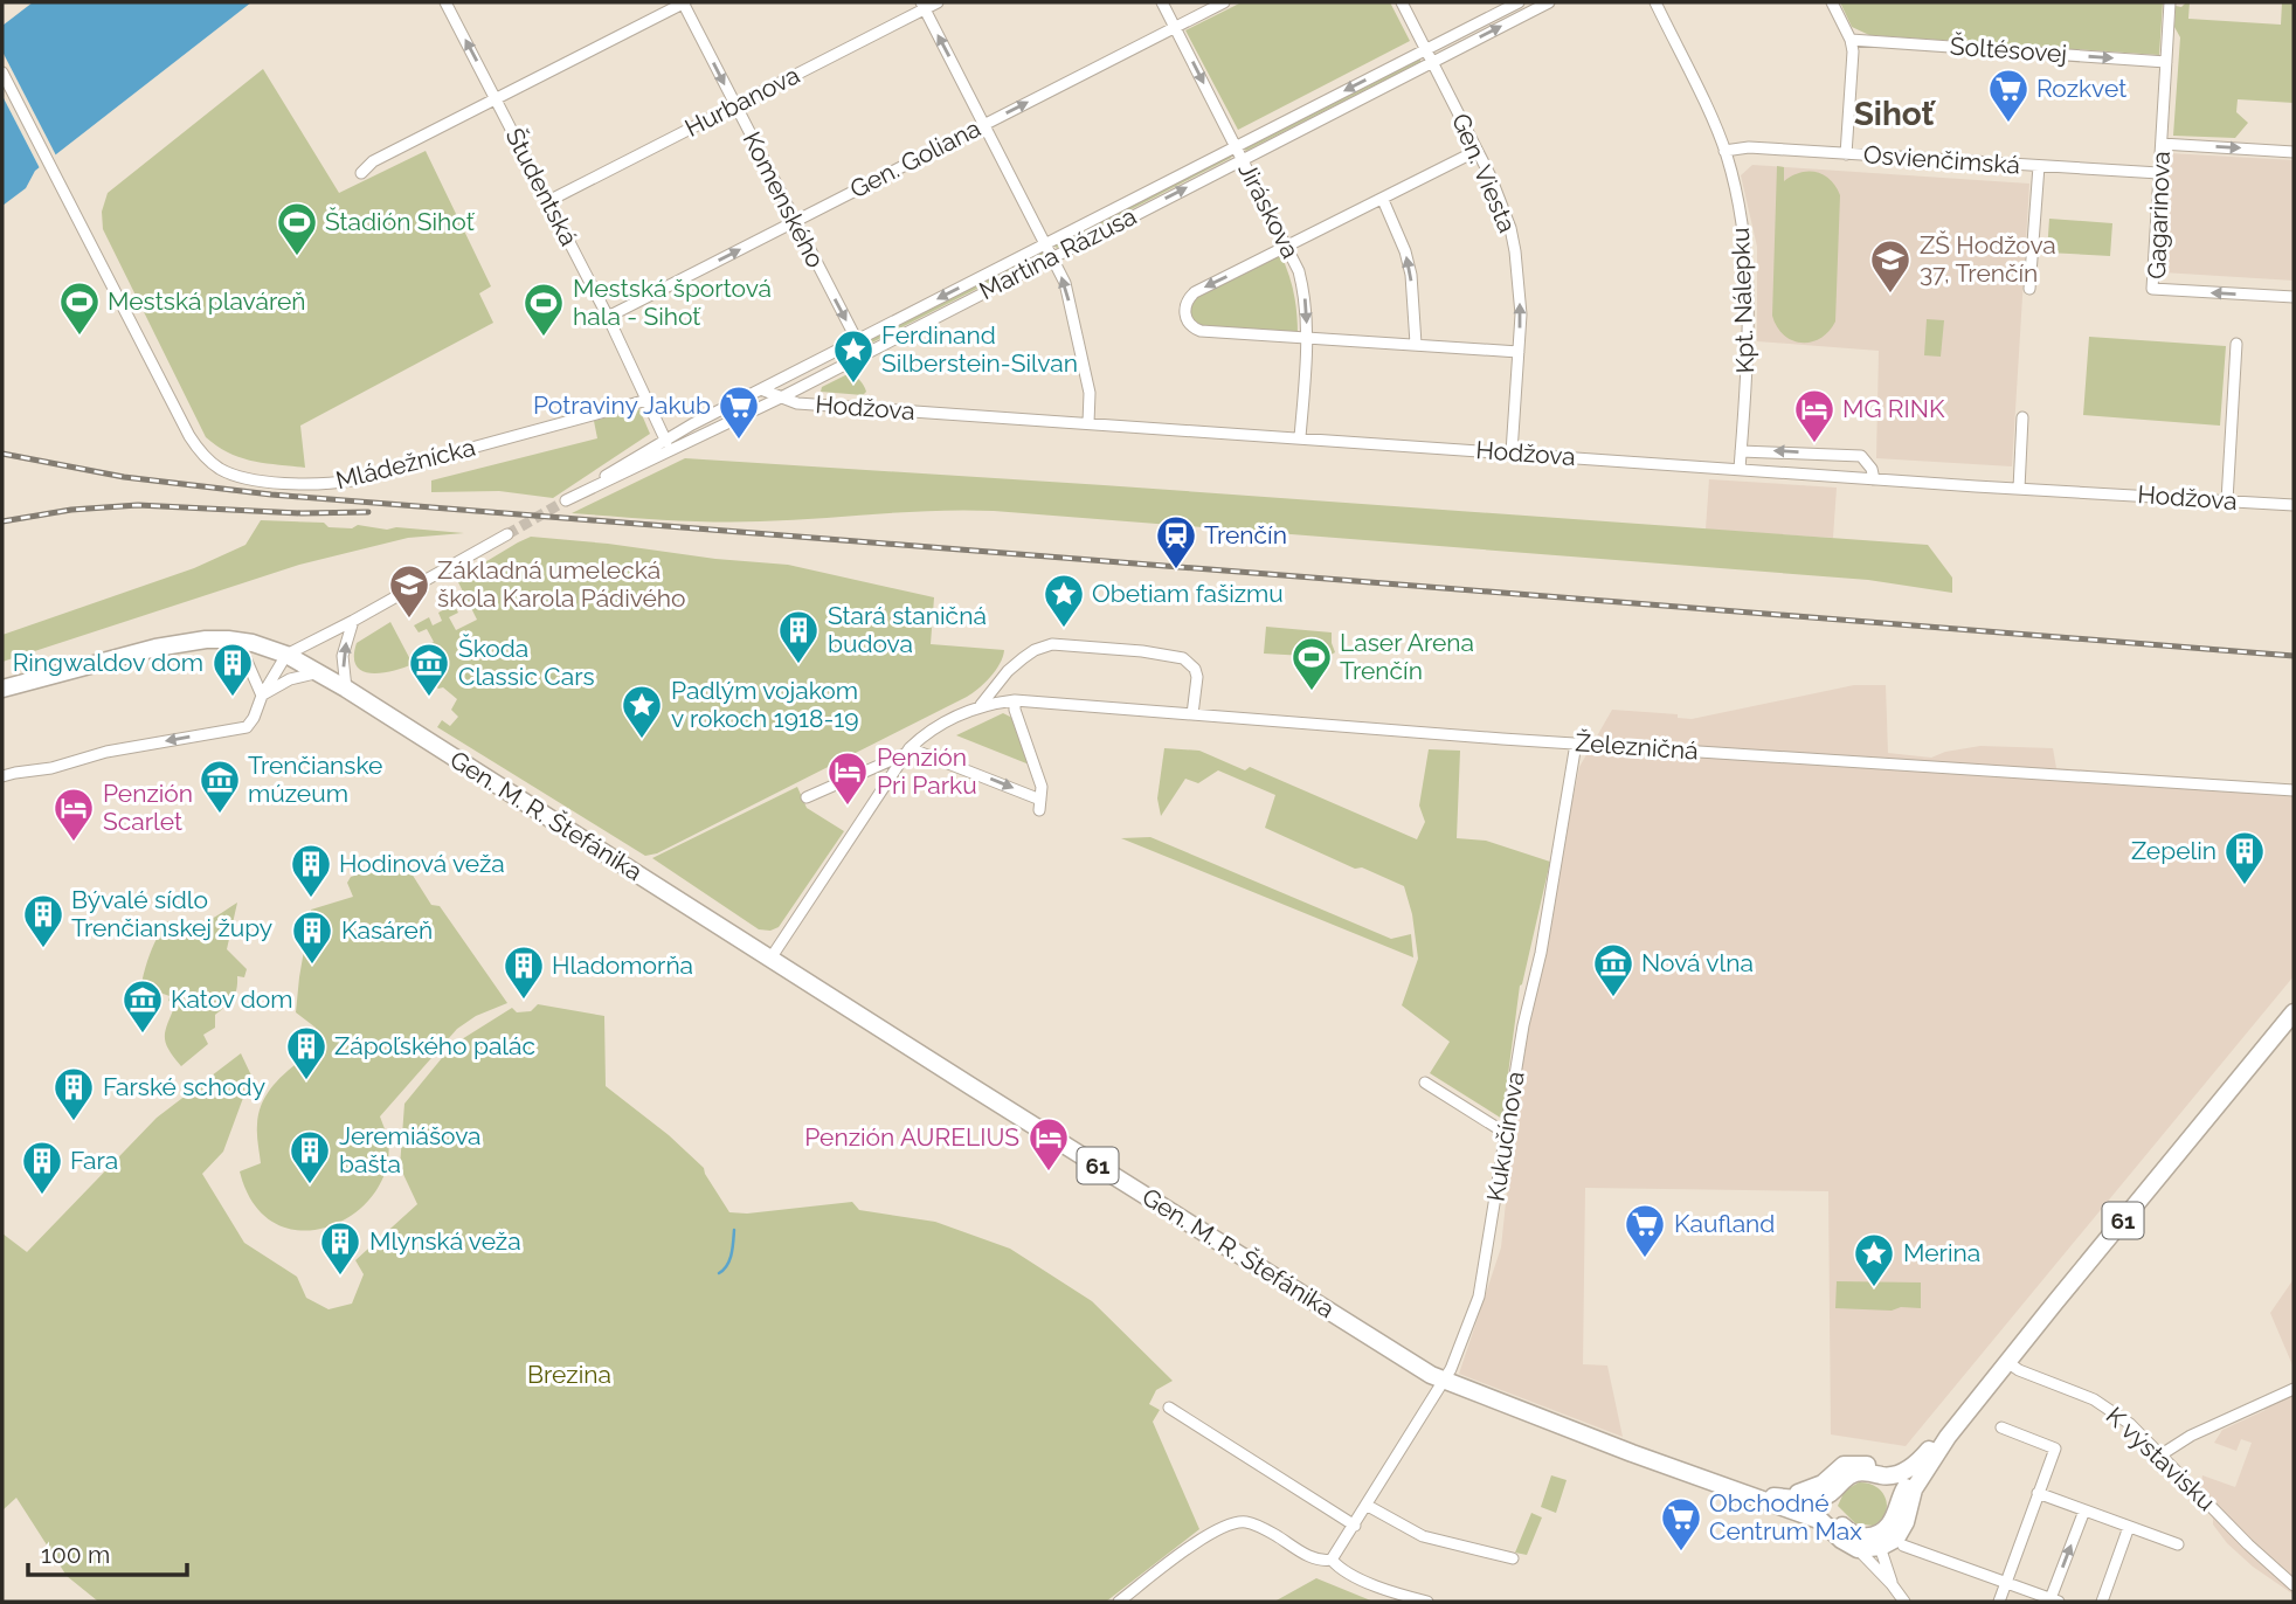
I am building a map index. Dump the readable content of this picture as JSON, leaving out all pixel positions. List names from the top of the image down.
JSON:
{
  "streets": {
    "main road": ["Gen. M. R. Štefánika", "61"],
    "street": [
      "Šoltésovej",
      "Hurbanova",
      "Gen. Goliana",
      "Osvienčimská",
      "Gen. Viesta",
      "Študentská",
      "Komenského",
      "Jiráskova",
      "Gagarinova",
      "Martina Rázusa",
      "Kpt. Nálepku",
      "Hodžova",
      "Mládežnícka",
      "Železničná",
      "Kukučínova",
      "K výstavisku"
    ]
  },
  "crossings": [
    ["Šoltésovej", "Gagarinova"],
    ["Hurbanova", "Študentská"],
    ["Hurbanova", "Komenského"],
    ["Gen. Goliana", "Študentská"],
    ["Gen. Goliana", "Komenského"],
    ["Gen. Goliana", "Jiráskova"],
    ["Osvienčimská", "Gagarinova"],
    ["Osvienčimská", "Kpt. Nálepku"],
    ["Gen. Viesta", "Martina Rázusa"],
    ["Gen. Viesta", "Hodžova"],
    ["Študentská", "Martina Rázusa"],
    ["Študentská", "Mládežnícka"],
    ["Komenského", "Martina Rázusa"],
    ["Jiráskova", "Martina Rázusa"],
    ["Jiráskova", "Hodžova"],
    ["Martina Rázusa", "Hodžova"],
    ["Kpt. Nálepku", "Hodžova"],
    ["Železničná", "Kukučínova"],
    ["Gen. M. R. Štefánika", "Kukučínova"],
    ["Gen. M. R. Štefánika", "61"],
    ["Kukučínova", "61"],
    ["61", "K výstavisku"]
  ],
  "one_way": [
    "Šoltésovej",
    "Gen. Goliana",
    "Gen. Viesta",
    "Komenského",
    "Jiráskova"
  ],
  "districts": ["Sihoť"],
  "parks": ["Brezina"],
  "places": {
    "supermarket": [
      "Rozkvet",
      "Potraviny Jakub",
      "Kaufland",
      "Obchodné Centrum Max"
    ],
    "sports": [
      "Štadión Sihoť",
      "Mestská plaváreň",
      "Mestská športová hala - Sihoť",
      "Laser Arena Trenčín"
    ],
    "school or university": ["ZŠ Hodžova 37, Trenčín", "Základná umelecká škola Karola Pádivého"],
    "place": [
      "Ferdinand Silberstein-Silvan",
      "Obetiam fašizmu",
      "Padlým vojakom v rokoch 1918-19",
      "Merina"
    ],
    "hotel": [
      "MG RINK",
      "Penzión Pri Parku",
      "Penzión Scarlet",
      "Penzión AURELIUS"
    ],
    "station": ["Trenčín"],
    "building": [
      "Stará staničná budova",
      "Ringwaldov dom",
      "Zepelin",
      "Hodinová veža",
      "Bývalé sídlo Trenčianskej župy",
      "Kasáreň",
      "Hladomorňa",
      "Zápoľského palác",
      "Farské schody",
      "Jeremiášova bašta",
      "Fara",
      "Mlynská veža"
    ],
    "museum": [
      "Škoda Classic Cars",
      "Trenčianske múzeum",
      "Nová vlna",
      "Katov dom"
    ]
  },
  "scale_bar": "100 m"
}
